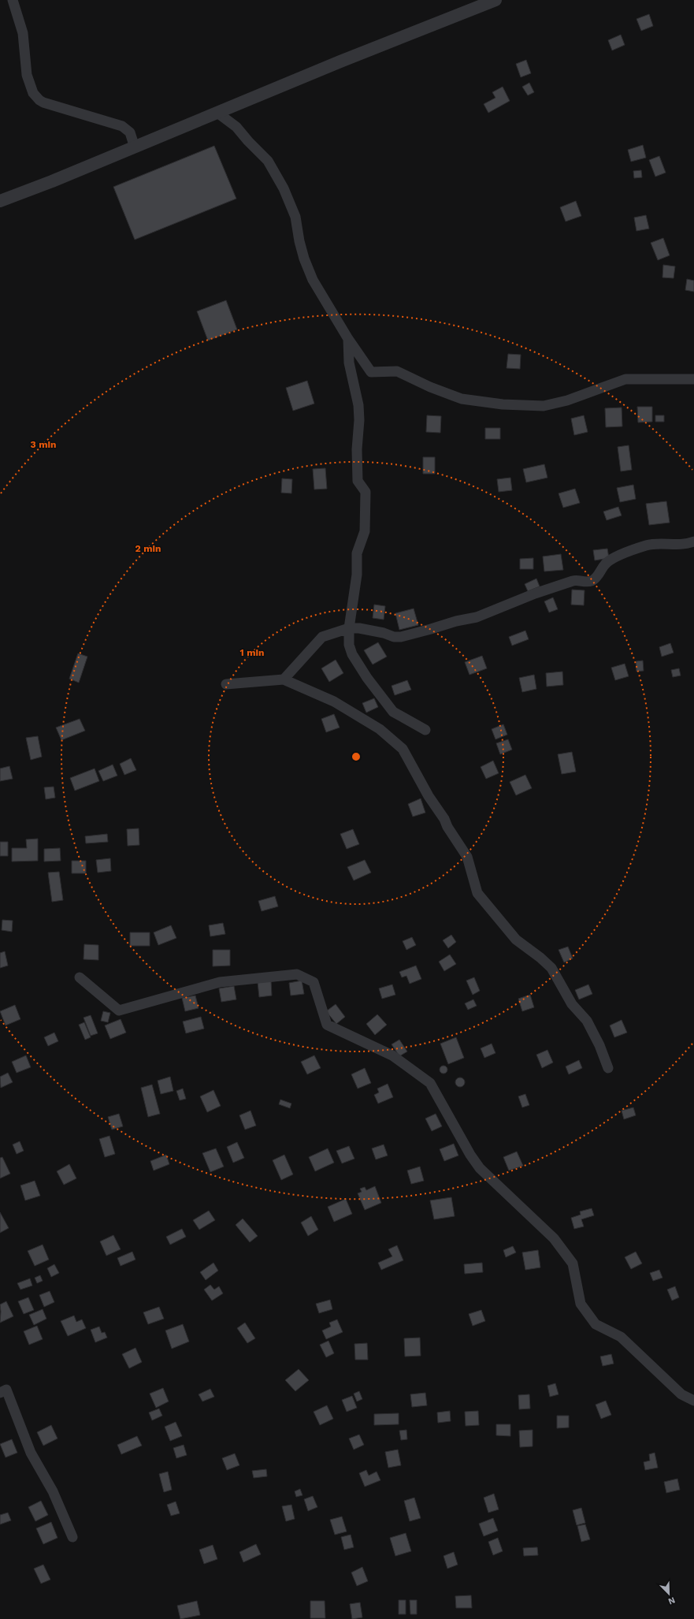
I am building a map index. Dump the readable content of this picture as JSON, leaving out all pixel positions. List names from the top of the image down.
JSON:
{
  "north": "bottom right",
  "rings": ["3 min", "2 min", "1 min"]
}
